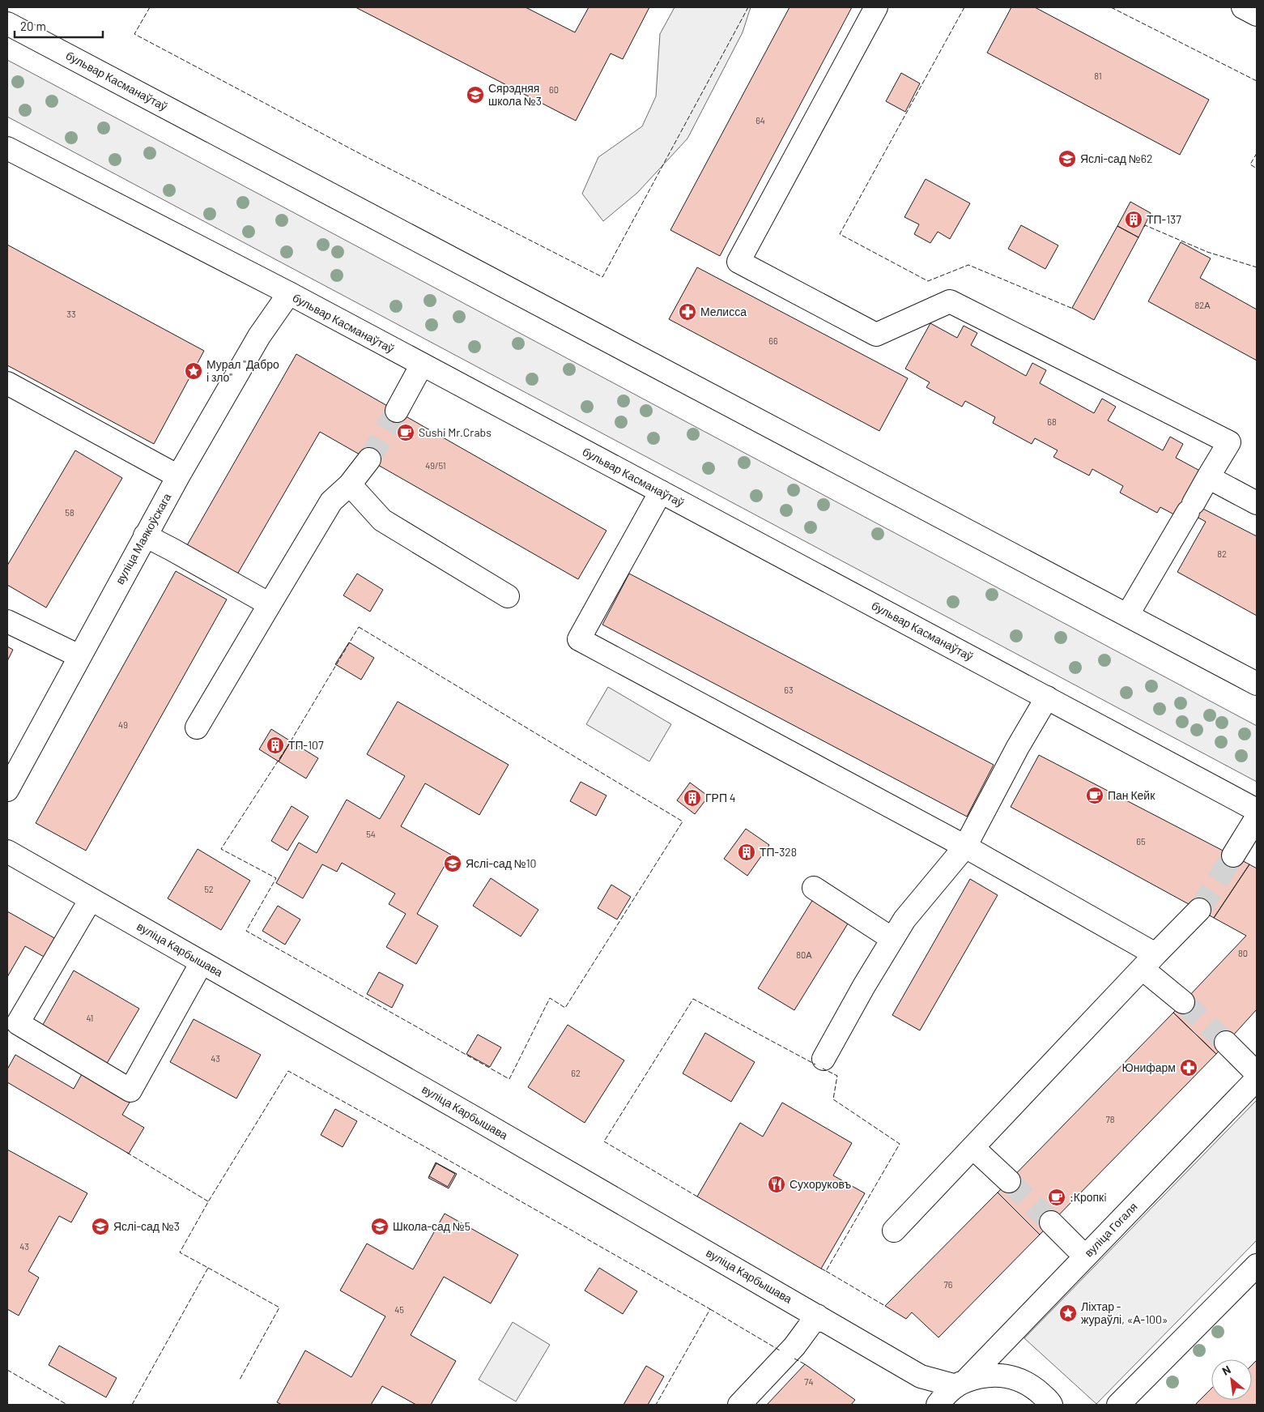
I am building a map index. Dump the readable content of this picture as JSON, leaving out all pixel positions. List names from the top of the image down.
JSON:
{
  "streets": {
    "main road": [
      "бульвар Касманаўтаў",
      "вуліца Маякоўскага",
      "вуліца Карбышава",
      "вуліца Гогаля"
    ]
  },
  "crossings": [
    ["бульвар Касманаўтаў", "вуліца Маякоўскага"],
    ["вуліца Карбышава", "вуліца Гогаля"]
  ],
  "places": {
    "school or university": [
      "Сярэдняя школа №3",
      "Яслі-сад №62",
      "Яслі-сад №10",
      "Яслі-сад №3",
      "Школа-сад №5"
    ],
    "building": [
      "ТП-137",
      "ТП-107",
      "ГРП 4",
      "ТП-328"
    ],
    "pharmacy": ["Мелисса", "Юнифарм"],
    "place": ["Мурал \"Дабро і зло\"", "Ліхтар - жураўлі, «А-100»"],
    "cafe": ["Sushi Mr.Crabs", "Пан Кейк", ":Кропкi"],
    "restaurant": ["Сухоруковъ"]
  },
  "house_numbers": [
    "81",
    "60",
    "64",
    "82А",
    "33",
    "66",
    "68",
    "49/51",
    "58",
    "82",
    "63",
    "49",
    "54",
    "65",
    "52",
    "80",
    "80А",
    "41",
    "43",
    "62",
    "78",
    "43",
    "76",
    "45",
    "74"
  ],
  "scale_bar": "20 m",
  "north": "top left"
}
